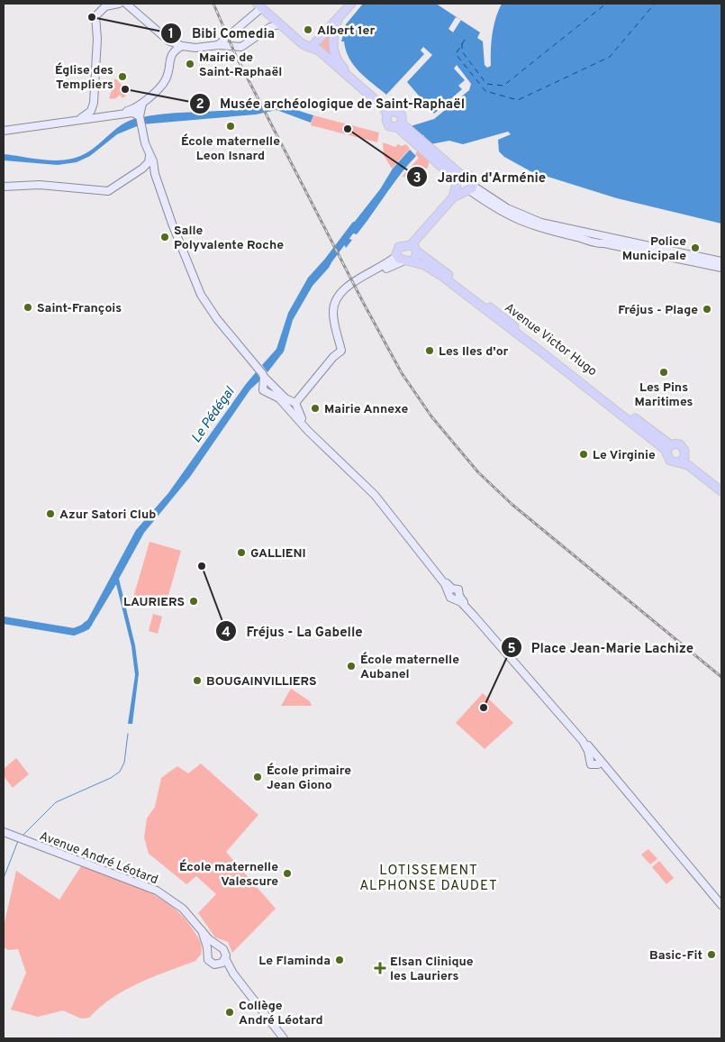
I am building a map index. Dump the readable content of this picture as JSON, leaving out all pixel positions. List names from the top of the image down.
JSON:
{
  "streets": {
    "main road": ["Avenue Victor Hugo", "Avenue André Léotard"]
  },
  "districts": ["LOTISSEMENT ALPHONSE DAUDET"],
  "water": ["Le Pédégal"],
  "places": {
    "other": [
      "Bibi Comedia",
      "Albert 1er",
      "Mairie de Saint-Raphaël",
      "Église des Templiers",
      "Musée archéologique de Saint-Raphaël",
      "École maternelle Leon Isnard",
      "Jardin d'Arménie",
      "Salle Polyvalente Roche",
      "Police Municipale",
      "Saint-François",
      "Fréjus - Plage",
      "Les Iles d'or",
      "Les Pins Maritimes",
      "Mairie Annexe",
      "Le Virginie",
      "Azur Satori Club",
      "GALLIENI",
      "Fréjus - La Gabelle",
      "LAURIERS",
      "École maternelle Aubanel",
      "BOUGAINVILLIERS",
      "Place Jean-Marie Lachize",
      "École primaire Jean Giono",
      "École maternelle Valescure",
      "Basic-Fit",
      "Le Flaminda",
      "Collège André Léotard"
    ],
    "health": ["Elsan Clinique les Lauriers"]
  }
}
